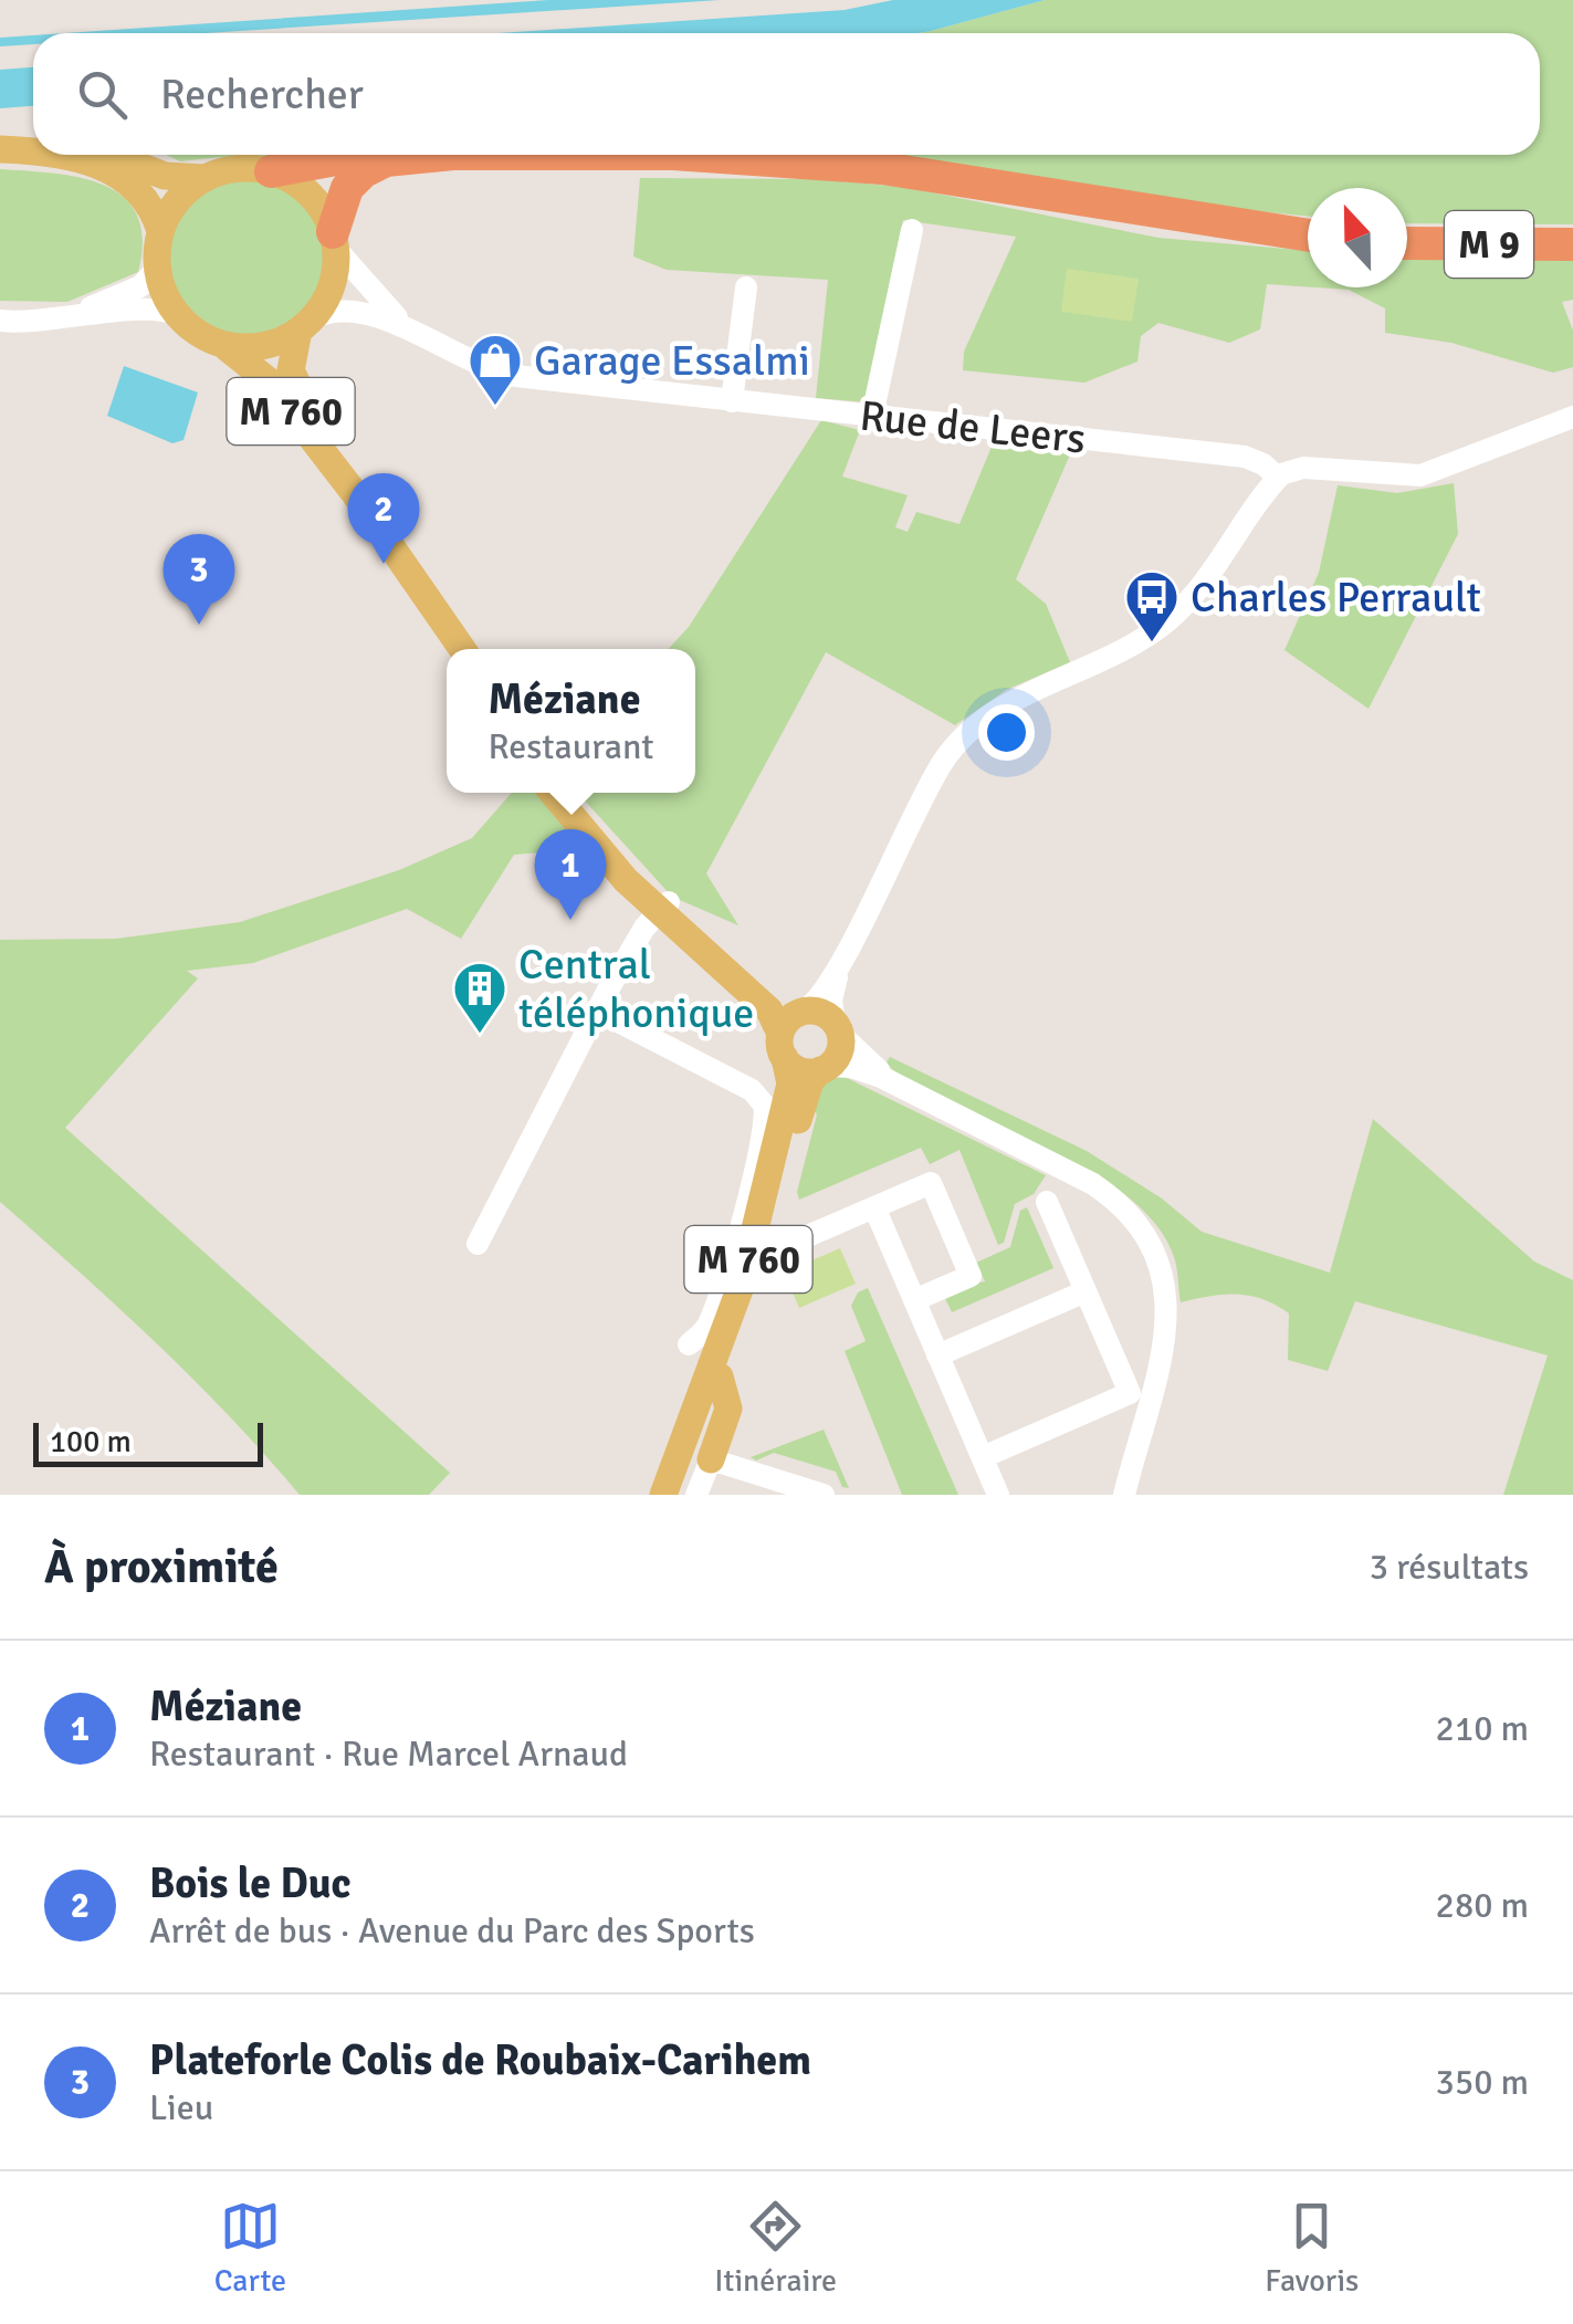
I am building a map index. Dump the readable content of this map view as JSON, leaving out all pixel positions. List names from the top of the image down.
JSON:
{
  "streets": {
    "highway": ["M 9"],
    "main road": ["M 760"],
    "street": ["Rue de Leers"]
  },
  "crossings": [
    ["M 760", "Rue de Leers"]
  ],
  "places": {
    "shop": ["Garage Essalmi"],
    "bus stop": ["Charles Perrault"],
    "building": ["Central téléphonique"]
  },
  "scale_bar": "100 m",
  "north": "top",
  "page": {
    "search": "Rechercher",
    "pins": ["2", "3", "1"],
    "popup": ["Méziane", "Restaurant"],
    "scale": "100 m",
    "heading": ["À proximité", "3 résultats"],
    "list": [
      {
        "mark": "1",
        "name": "Méziane",
        "note": "Restaurant · Rue Marcel Arnaud",
        "value": "210 m"
      },
      {
        "mark": "2",
        "name": "Bois le Duc",
        "note": "Arrêt de bus · Avenue du Parc des Sports",
        "value": "280 m"
      },
      {
        "mark": "3",
        "name": "Plateforle Colis de Roubaix-Carihem",
        "note": "Lieu",
        "value": "350 m"
      }
    ],
    "nav": ["Carte", "Itinéraire", "Favoris"]
  }
}
